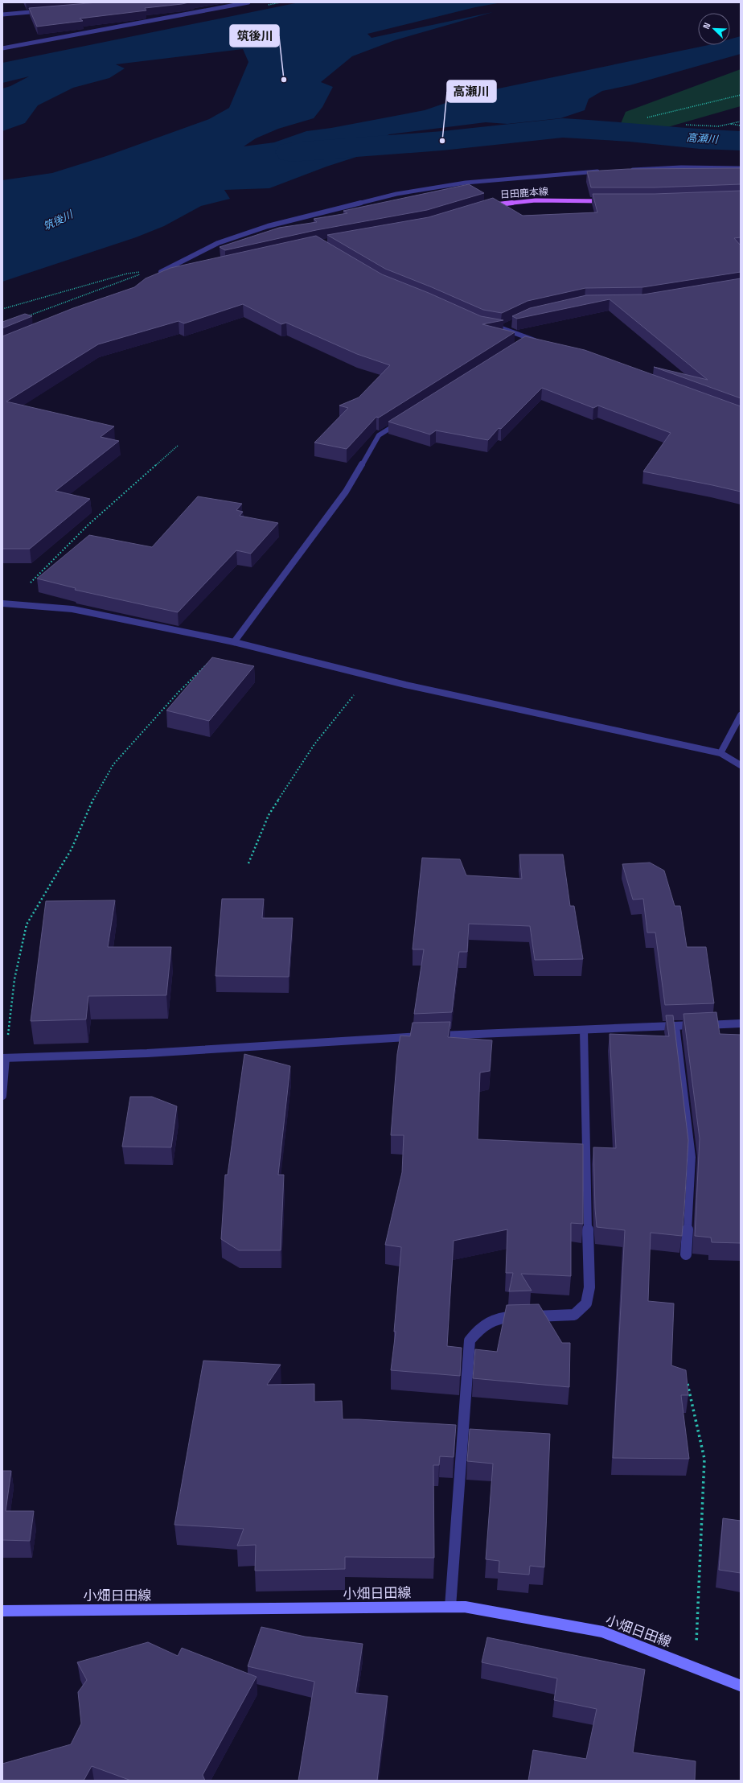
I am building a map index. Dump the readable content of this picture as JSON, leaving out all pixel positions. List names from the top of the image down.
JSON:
{
  "streets": {
    "main road": ["日田鹿本線", "小畑日田線"]
  },
  "water": ["高瀬川", "筑後川"],
  "places": ["筑後川", "高瀬川"],
  "north": "top left"
}
